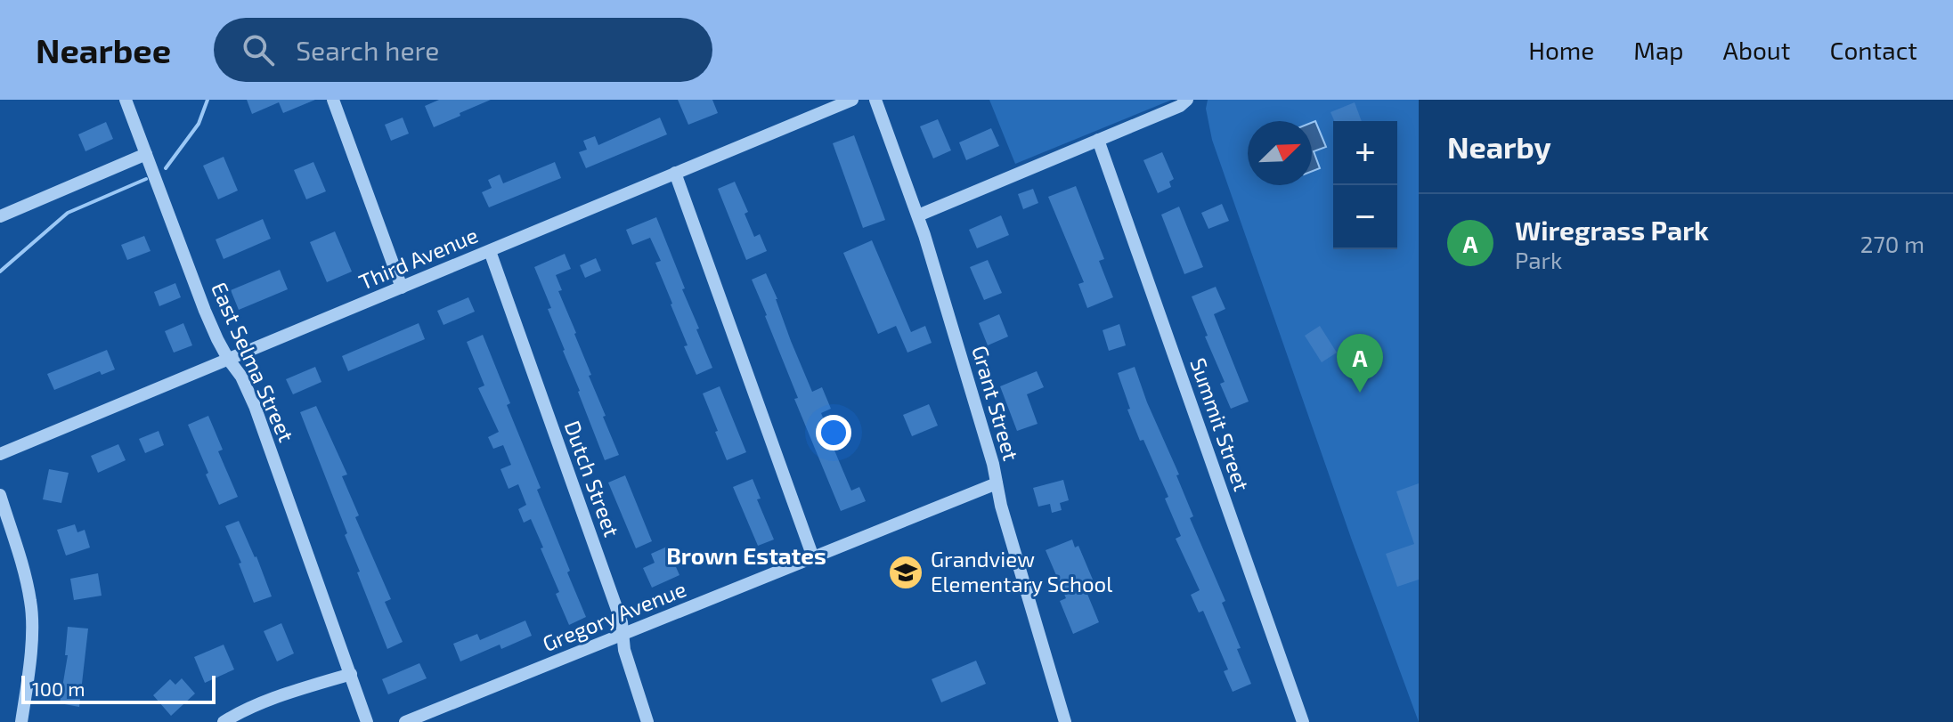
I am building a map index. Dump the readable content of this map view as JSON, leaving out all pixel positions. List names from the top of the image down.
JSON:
{
  "streets": {
    "street": [
      "Third Avenue",
      "East Selma Street",
      "Grant Street",
      "Summit Street",
      "Dutch Street",
      "Gregory Avenue"
    ]
  },
  "crossings": [
    ["Third Avenue", "East Selma Street"],
    ["Third Avenue", "Dutch Street"],
    ["Grant Street", "Gregory Avenue"],
    ["Dutch Street", "Gregory Avenue"]
  ],
  "districts": ["Brown Estates"],
  "places": {
    "school or university": ["Grandview Elementary School"]
  },
  "scale_bar": "100 m",
  "north": "top right",
  "page": {
    "header": "Nearbee",
    "search": "Search here",
    "nav": [
      "Home",
      "Map",
      "About",
      "Contact"
    ],
    "heading": "Nearby",
    "map_buttons": ["+", "−"],
    "list": [
      {
        "mark": "A",
        "name": "Wiregrass Park",
        "note": "Park",
        "value": "270 m"
      }
    ],
    "pins": "A",
    "scale": "100 m"
  }
}
